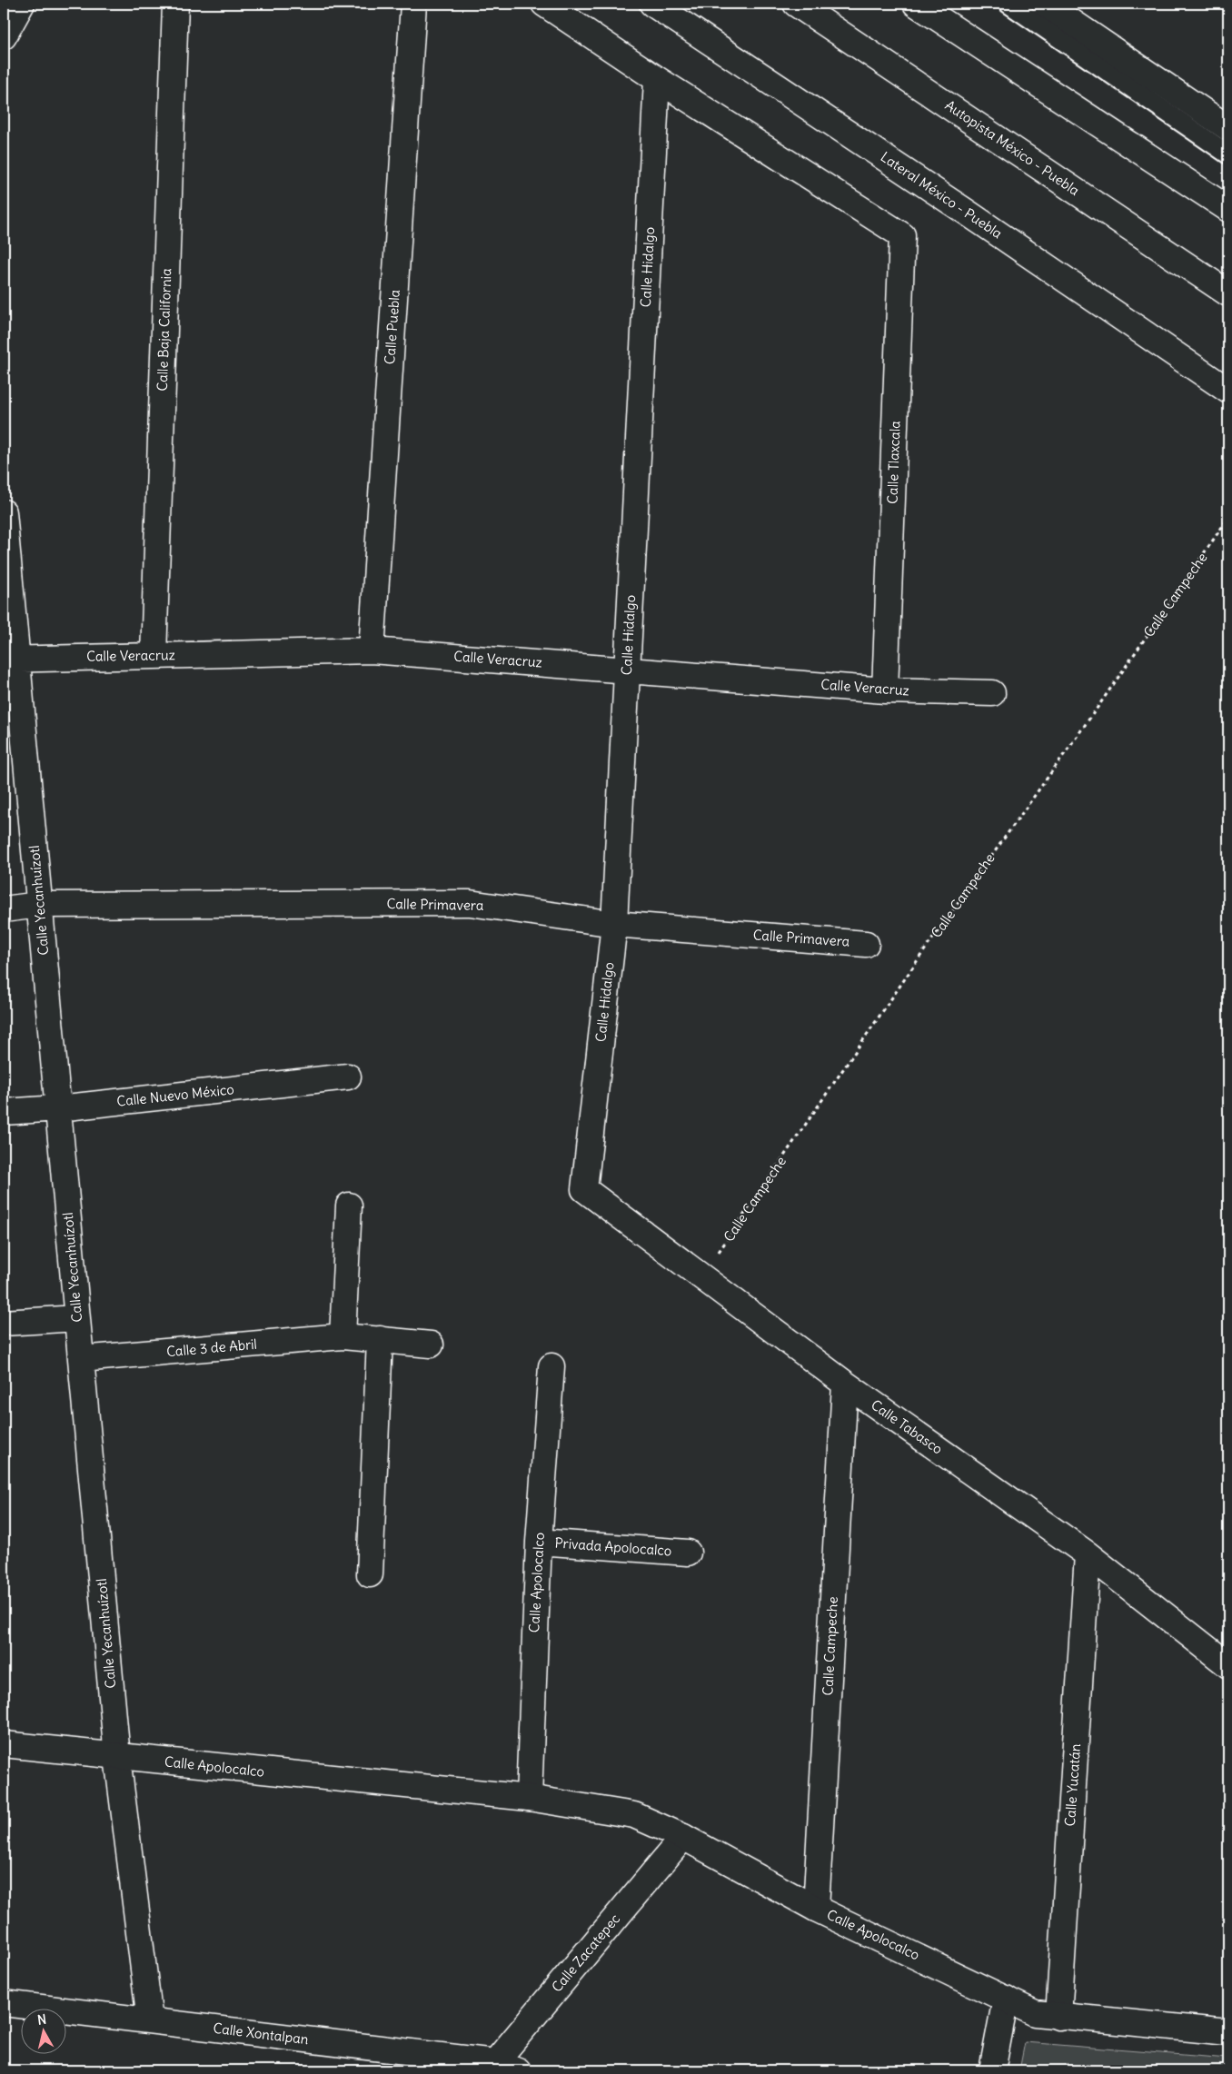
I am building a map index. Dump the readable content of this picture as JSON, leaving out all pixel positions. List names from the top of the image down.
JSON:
{
  "streets": {
    "main road": [
      "Autopista México - Puebla",
      "Lateral México - Puebla",
      "Calle Hidalgo",
      "Calle Puebla",
      "Calle Baja California",
      "Calle Tlaxcala",
      "Calle Campeche",
      "Calle Veracruz",
      "Calle Yecanhuízotl",
      "Calle Primavera",
      "Calle Nuevo México",
      "Calle 3 de Abril",
      "Calle Tabasco",
      "Privada Apolocalco",
      "Calle Apolocalco",
      "Calle Yucatán",
      "Calle Zacatepec",
      "Calle Xontalpan"
    ]
  },
  "crossings": [
    ["Calle Hidalgo", "Calle Tlaxcala"],
    ["Calle Hidalgo", "Calle Veracruz"],
    ["Calle Hidalgo", "Calle Primavera"],
    ["Calle Hidalgo", "Calle Tabasco"],
    ["Calle Puebla", "Calle Veracruz"],
    ["Calle Baja California", "Calle Veracruz"],
    ["Calle Tlaxcala", "Calle Veracruz"],
    ["Calle Campeche", "Calle Tabasco"],
    ["Calle Campeche", "Calle Apolocalco"],
    ["Calle Veracruz", "Calle Yecanhuízotl"],
    ["Calle Yecanhuízotl", "Calle Primavera"],
    ["Calle Yecanhuízotl", "Calle Nuevo México"],
    ["Calle Yecanhuízotl", "Calle 3 de Abril"],
    ["Calle Yecanhuízotl", "Calle Apolocalco"],
    ["Calle Yecanhuízotl", "Calle Xontalpan"],
    ["Calle Tabasco", "Calle Yucatán"],
    ["Privada Apolocalco", "Calle Apolocalco"],
    ["Calle Apolocalco", "Calle Yucatán"],
    ["Calle Apolocalco", "Calle Zacatepec"],
    ["Calle Zacatepec", "Calle Xontalpan"]
  ],
  "north": "top"
}
